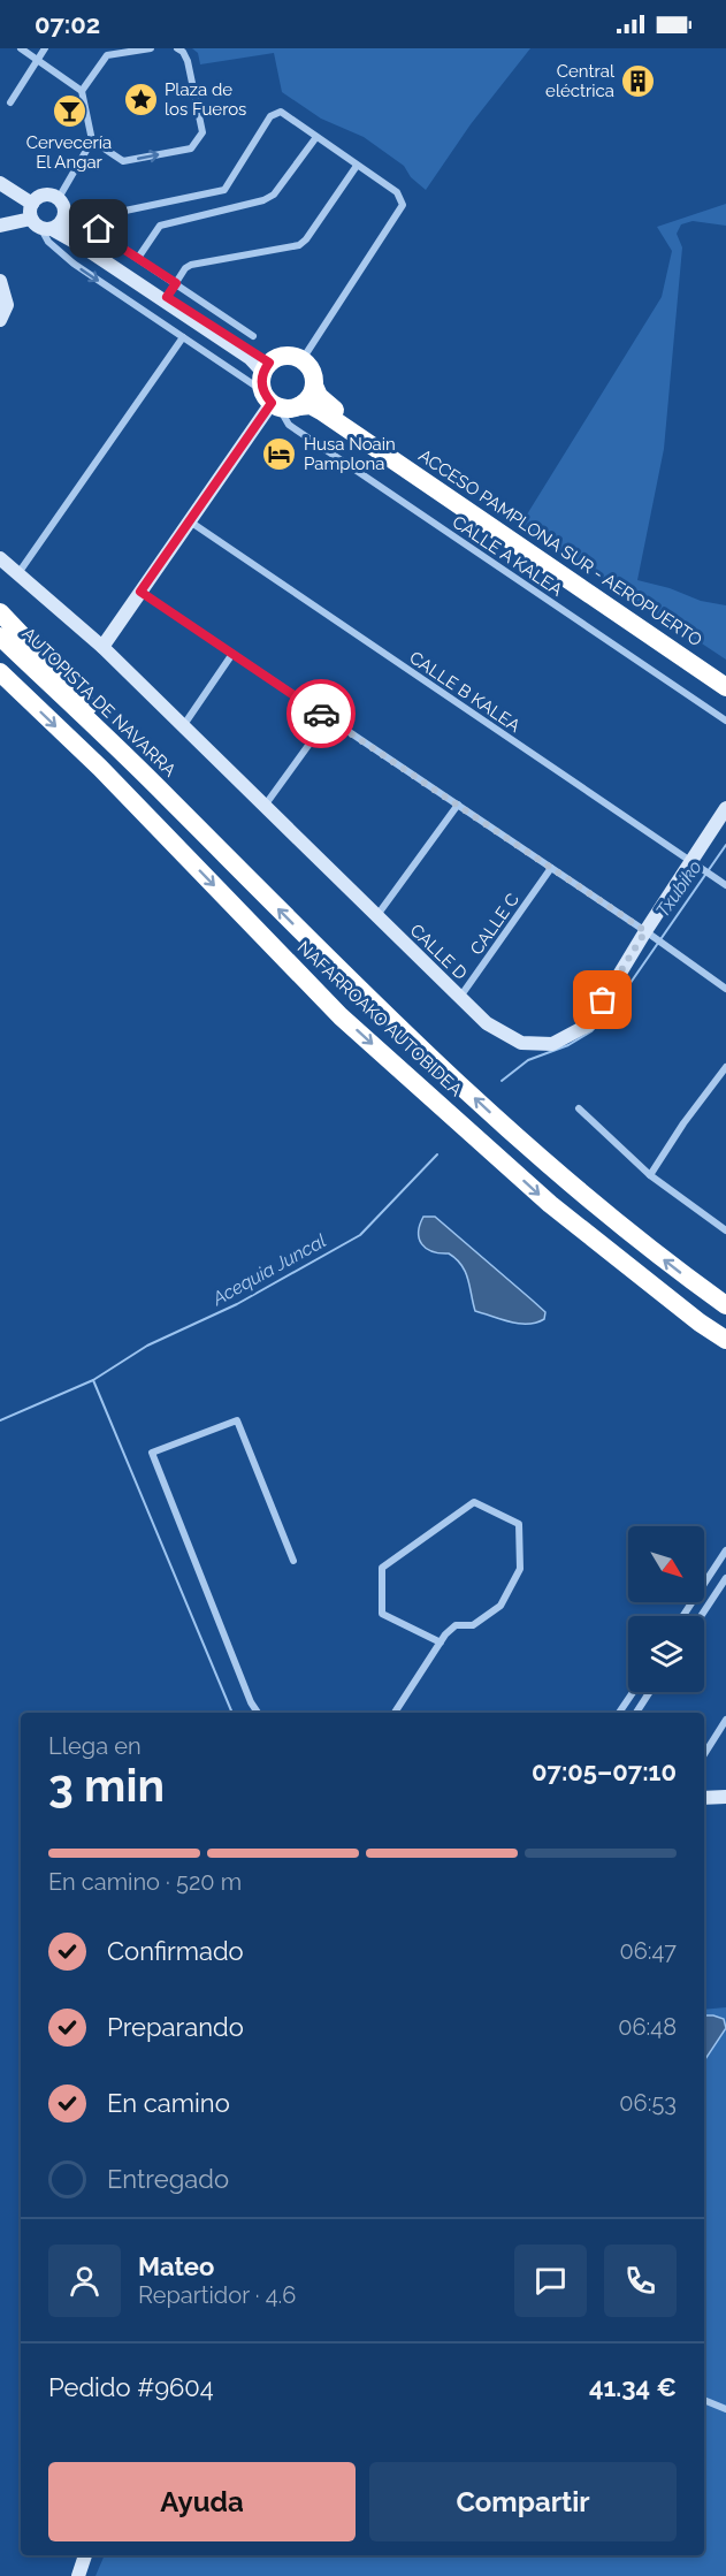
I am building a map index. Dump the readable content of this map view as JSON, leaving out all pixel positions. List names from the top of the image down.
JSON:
{
  "streets": {
    "highway": ["ACCESO PAMPLONA SUR - AEROPUERTO", "AUTOPISTA DE NAVARRA", "NAFARROAKO AUTOBIDEA"],
    "street": [
      "CALLE A KALEA",
      "CALLE B KALEA",
      "CALLE C",
      "CALLE D"
    ]
  },
  "crossings": [
    ["ACCESO PAMPLONA SUR - AEROPUERTO", "CALLE A KALEA"],
    ["CALLE B KALEA", "CALLE D"],
    ["AUTOPISTA DE NAVARRA", "NAFARROAKO AUTOBIDEA"],
    ["CALLE C", "CALLE D"]
  ],
  "water": ["Txubiko", "Acequia Juncal"],
  "places": {
    "building": ["Central eléctrica"],
    "place": ["Plaza de los Fueros"],
    "bar": ["Cervecería El Angar"],
    "hotel": ["Husa Noain Pamplona"]
  },
  "north": "bottom right",
  "page": {
    "status": "07:02",
    "heading": ["3 min", "Llega en", "07:05–07:10"],
    "panel": [
      "Mateo",
      "Repartidor · 4.6",
      "Pedido #9604",
      "41.34 €"
    ],
    "bar": "En camino · 520 m",
    "list": [
      ["Confirmado", "06:47"],
      ["Preparando", "06:48"],
      ["En camino", "06:53"],
      "Entregado"
    ],
    "buttons": ["Ayuda", "Compartir"]
  }
}
